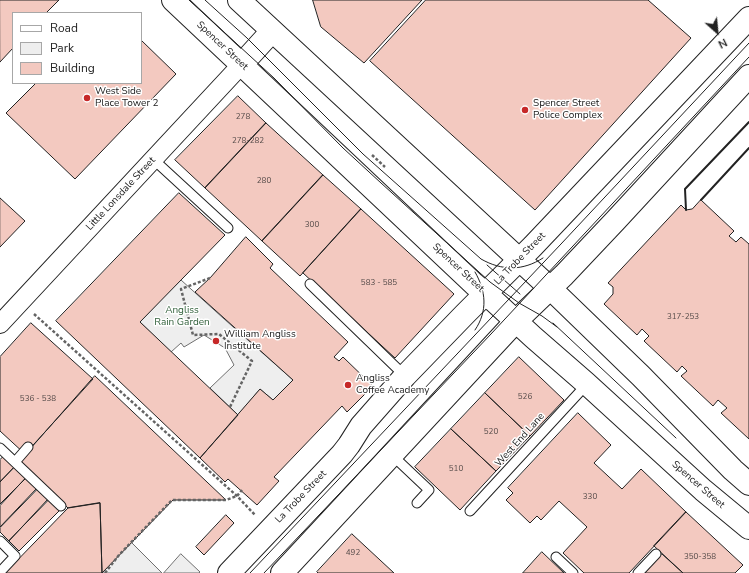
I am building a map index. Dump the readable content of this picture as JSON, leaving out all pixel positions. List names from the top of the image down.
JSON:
{
  "streets": {
    "main road": ["Spencer Street", "La Trobe Street"],
    "street": ["Little Lonsdale Street"],
    "lane": ["West End Lane"]
  },
  "crossings": [
    ["Spencer Street", "Little Lonsdale Street"],
    ["Spencer Street", "La Trobe Street"],
    ["Spencer Street", "West End Lane"]
  ],
  "parks": ["Angliss Rain Garden"],
  "places": [
    "West Side Place Tower 2",
    "Spencer Street Police Complex",
    "William Angliss Institute",
    "Angliss Coffee Academy"
  ],
  "house_numbers": [
    "278",
    "278-282",
    "280",
    "300",
    "583 - 585",
    "317-253",
    "526",
    "536 - 538",
    "520",
    "510",
    "330",
    "492",
    "350-358"
  ],
  "legend": ["Road", "Park", "Building"],
  "north": "bottom right"
}
